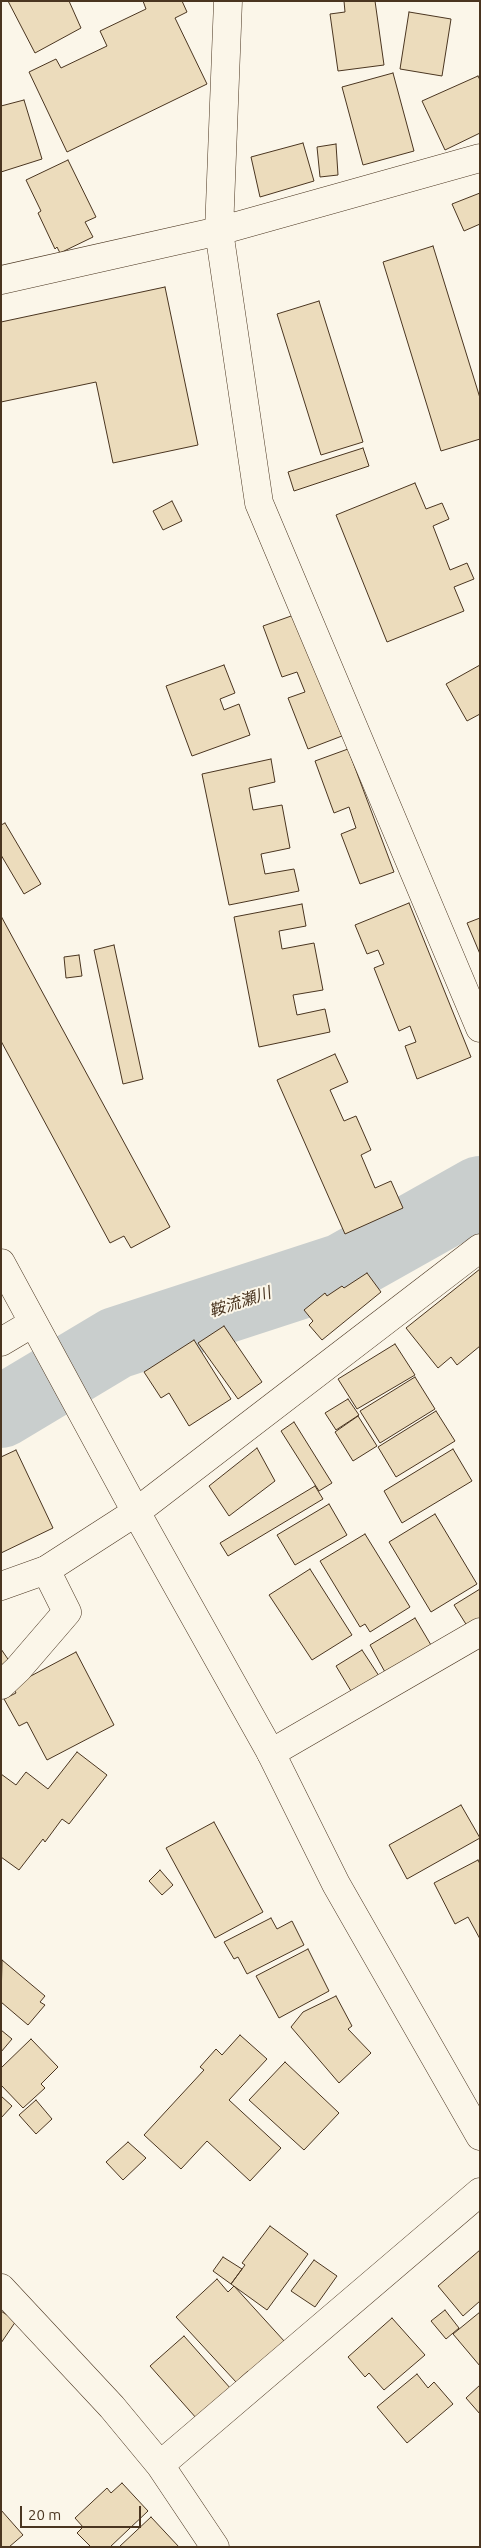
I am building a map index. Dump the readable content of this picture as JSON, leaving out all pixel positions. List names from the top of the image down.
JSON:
{
  "water": ["鞍流瀬川"],
  "scale_bar": "20 m"
}
